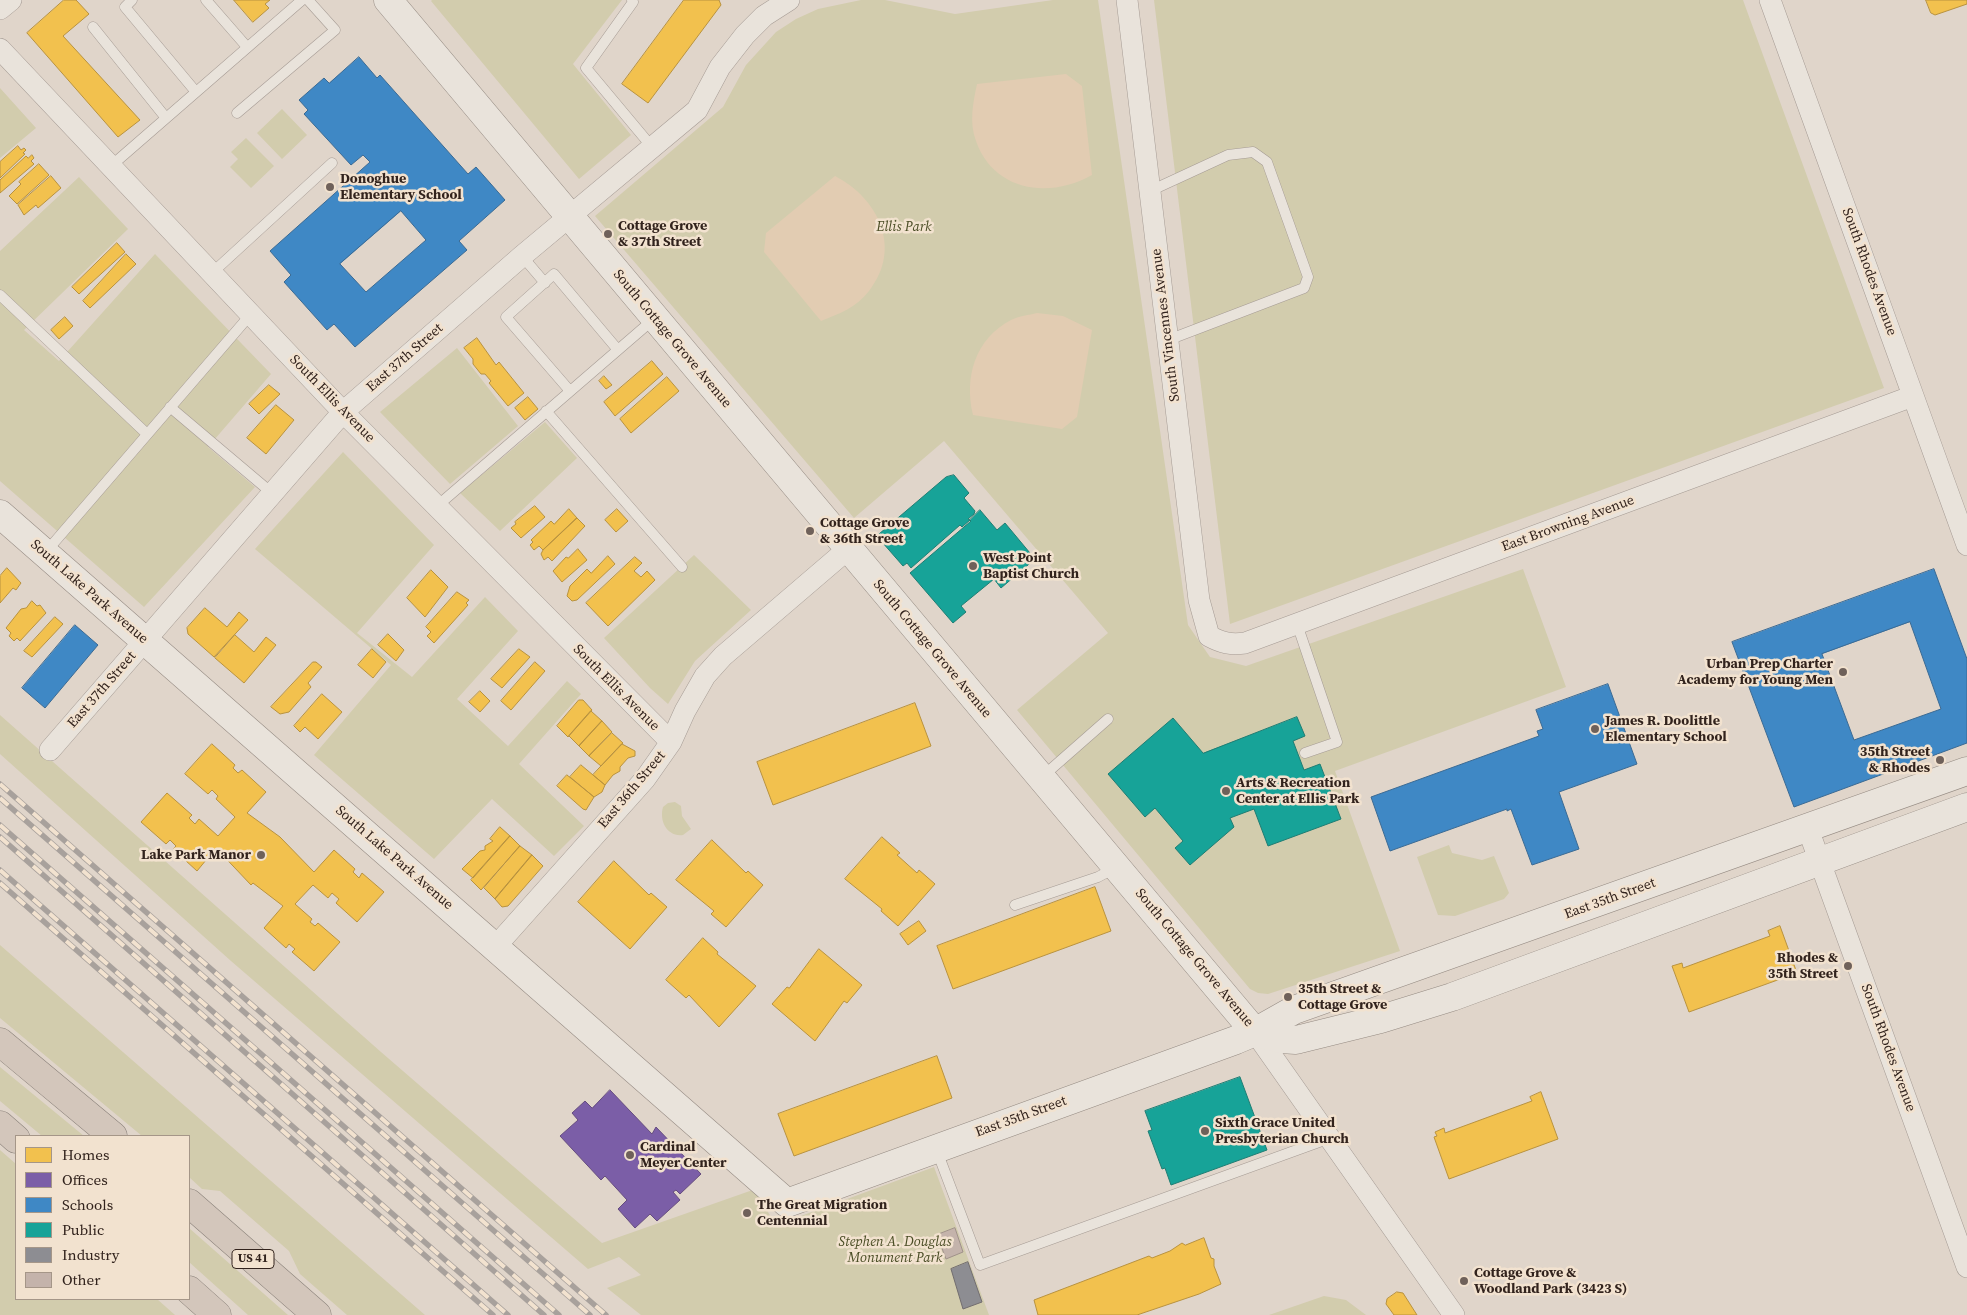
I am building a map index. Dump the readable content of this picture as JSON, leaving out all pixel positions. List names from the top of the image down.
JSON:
{
  "streets": {
    "highway": ["US 41"],
    "main road": ["South Cottage Grove Avenue", "South Lake Park Avenue", "East 35th Street"],
    "street": [
      "South Rhodes Avenue",
      "South Vincennes Avenue",
      "East 37th Street",
      "South Ellis Avenue",
      "East Browning Avenue",
      "East 36th Street"
    ]
  },
  "crossings": [
    ["South Rhodes Avenue", "East Browning Avenue"],
    ["South Rhodes Avenue", "East 35th Street"],
    ["South Vincennes Avenue", "East Browning Avenue"],
    ["South Cottage Grove Avenue", "East 37th Street"],
    ["South Cottage Grove Avenue", "East 36th Street"],
    ["South Cottage Grove Avenue", "East 35th Street"],
    ["East 37th Street", "South Ellis Avenue"],
    ["East 37th Street", "South Lake Park Avenue"],
    ["South Ellis Avenue", "East 36th Street"],
    ["South Lake Park Avenue", "East 36th Street"],
    ["South Lake Park Avenue", "East 35th Street"]
  ],
  "parks": ["Ellis Park", "Stephen A. Douglas Monument Park"],
  "places": [
    "Donoghue Elementary School",
    "Cottage Grove & 37th Street",
    "Cottage Grove & 36th Street",
    "West Point Baptist Church",
    "Urban Prep Charter Academy for Young Men",
    "James R. Doolittle Elementary School",
    "35th Street & Rhodes",
    "Arts & Recreation Center at Ellis Park",
    "Lake Park Manor",
    "Rhodes & 35th Street",
    "35th Street & Cottage Grove",
    "Sixth Grace United Presbyterian Church",
    "Cardinal Meyer Center",
    "The Great Migration Centennial",
    "Cottage Grove & Woodland Park (3423 S)"
  ],
  "legend": [
    "Homes",
    "Offices",
    "Schools",
    "Public",
    "Industry",
    "Other"
  ]
}
